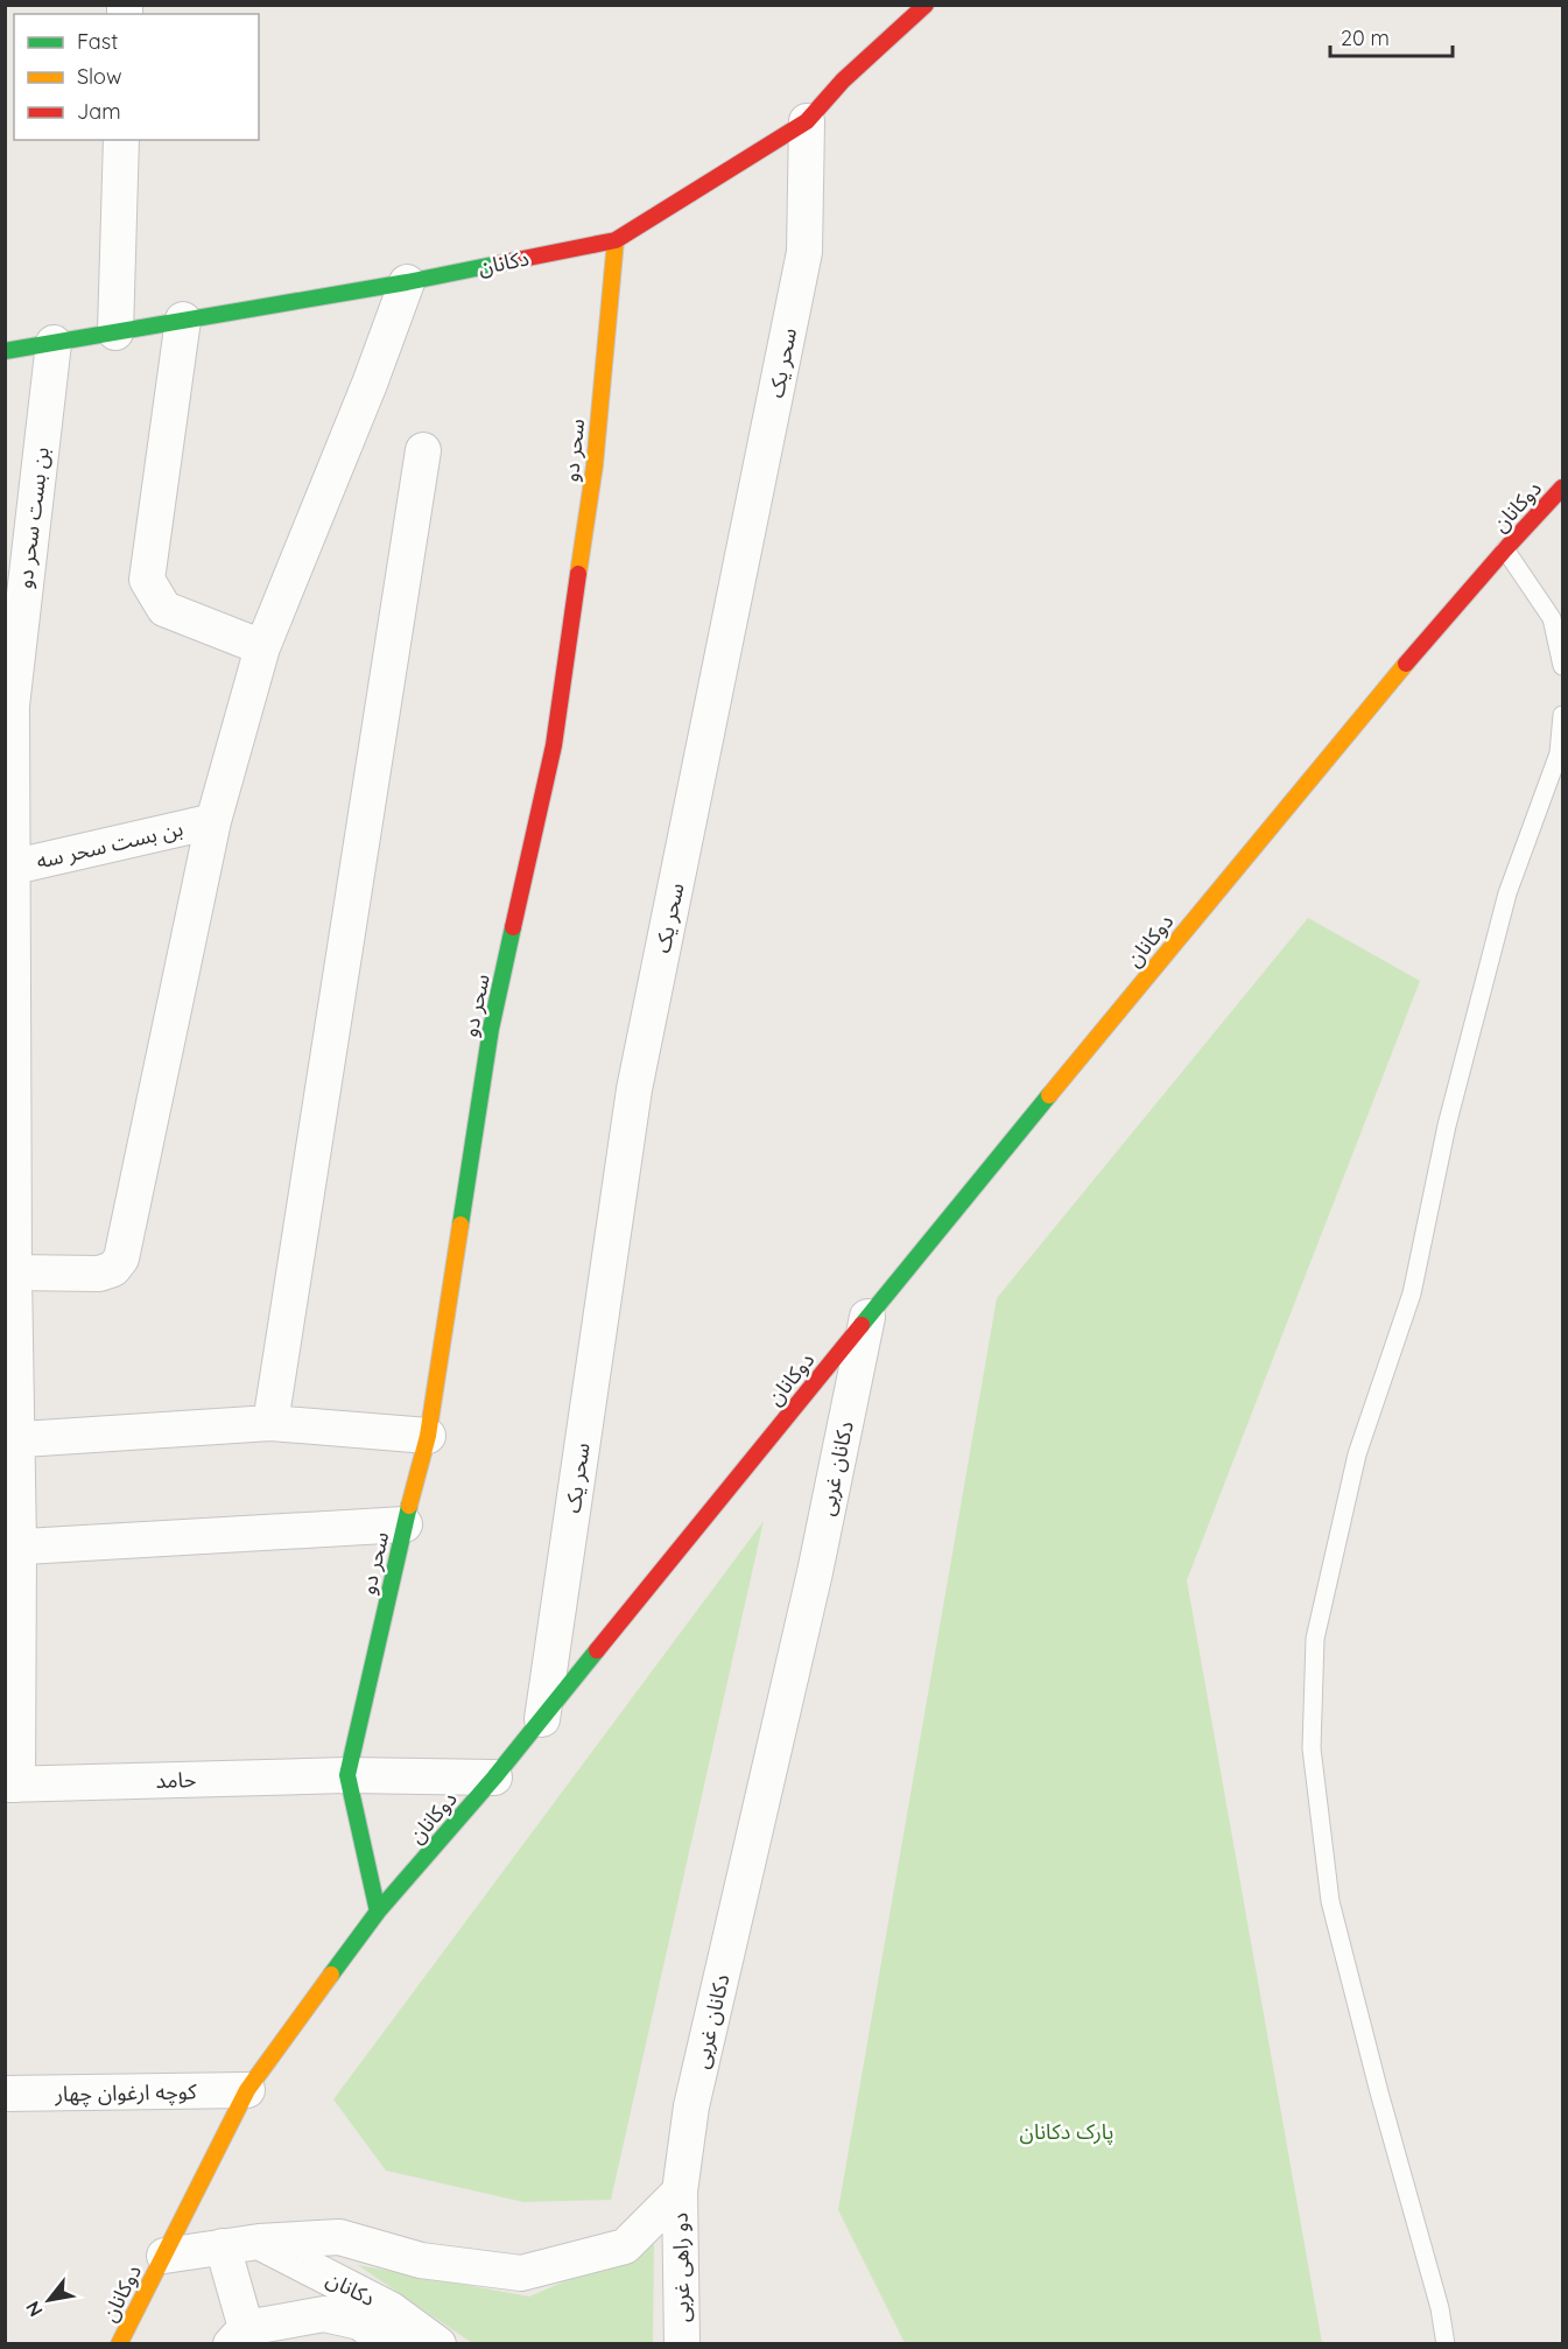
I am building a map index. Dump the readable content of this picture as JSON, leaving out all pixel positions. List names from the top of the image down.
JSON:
{
  "streets": {
    "street": [
      "دکانان",
      "سحر یک",
      "سحر دو",
      "دوکانان",
      "بن بست سحر دو",
      "بن بست سحر سه",
      "دکانان غربی",
      "حامد",
      "کوچه ارغوان چهار",
      "دو راهی غربی"
    ]
  },
  "crossings": [
    ["دکانان", "سحر یک"],
    ["دکانان", "سحر دو"],
    ["دکانان", "بن بست سحر دو"],
    ["سحر یک", "دوکانان"],
    ["سحر دو", "حامد"],
    ["دوکانان", "دکانان غربی"],
    ["دوکانان", "حامد"],
    ["دوکانان", "کوچه ارغوان چهار"],
    ["بن بست سحر دو", "بن بست سحر سه"],
    ["بن بست سحر دو", "حامد"],
    ["دکانان غربی", "دو راهی غربی"]
  ],
  "parks": ["پارک دکانان"],
  "legend": ["Fast", "Slow", "Jam"],
  "scale_bar": "20 m",
  "north": "bottom left"
}
